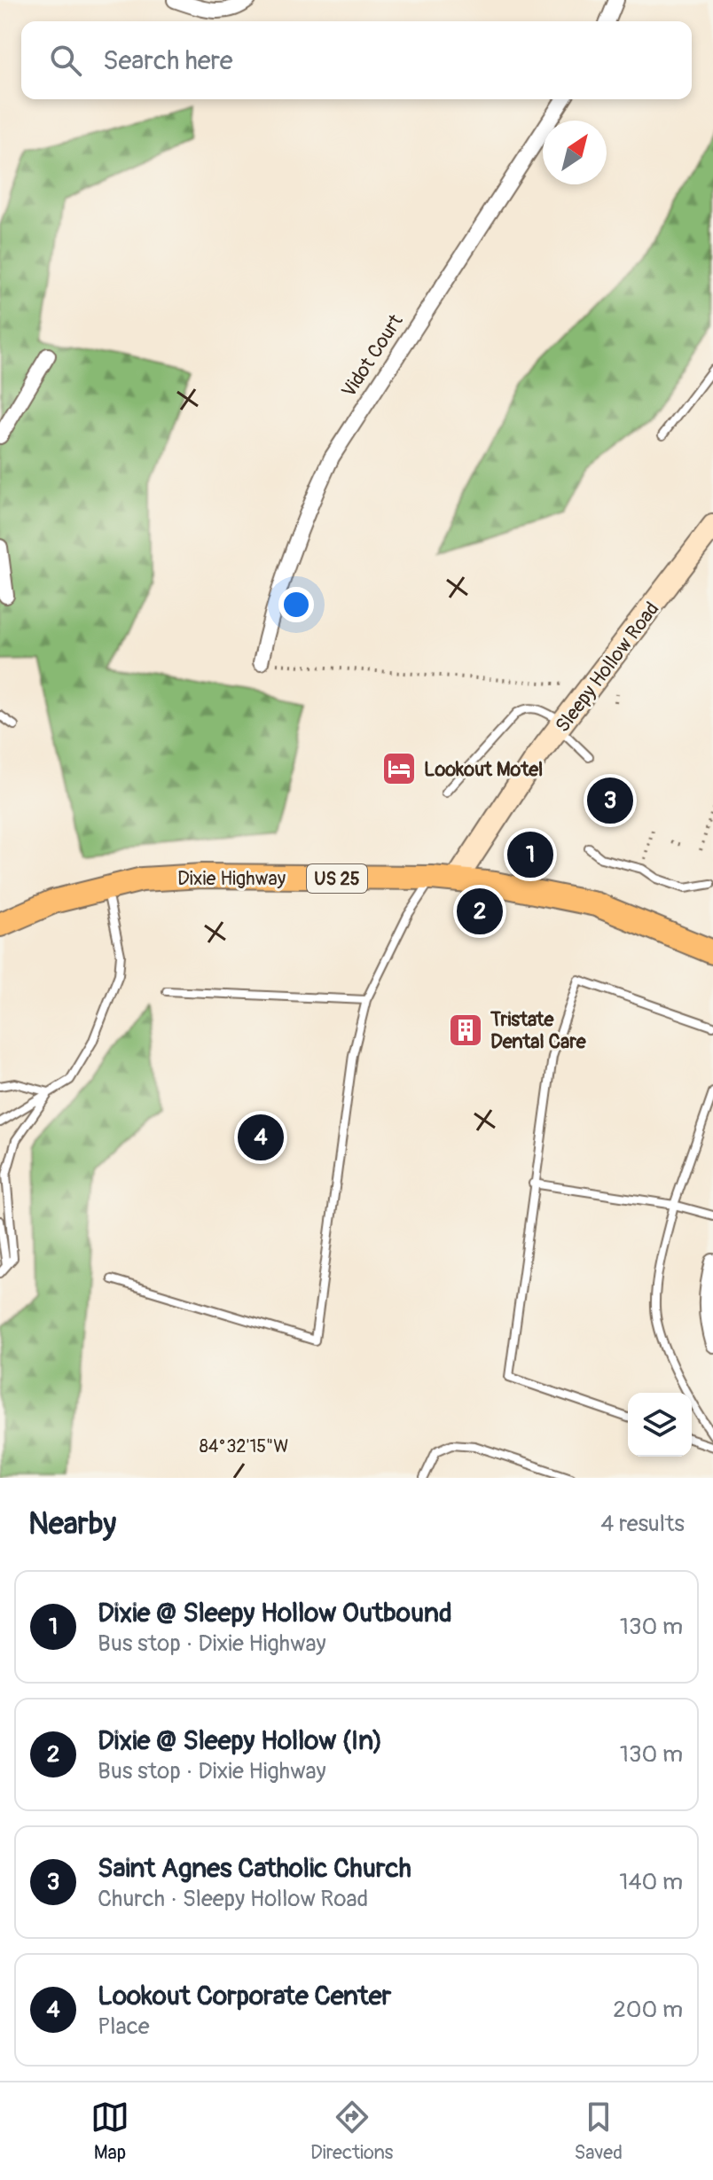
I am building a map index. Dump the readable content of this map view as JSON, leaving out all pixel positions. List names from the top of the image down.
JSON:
{
  "streets": {
    "main road": ["Sleepy Hollow Road", "Dixie Highway", "US 25"],
    "street": ["Vidot Court"]
  },
  "crossings": [
    ["Sleepy Hollow Road", "Dixie Highway"]
  ],
  "places": {
    "hotel": ["Lookout Motel"],
    "building": ["Tristate Dental Care"]
  },
  "north": "top right",
  "page": {
    "search": "Search here",
    "pins": [
      "3",
      "1",
      "2",
      "4"
    ],
    "heading": ["Nearby", "4 results"],
    "list": [
      {
        "mark": "1",
        "name": "Dixie @ Sleepy Hollow Outbound",
        "note": "Bus stop · Dixie Highway",
        "value": "130 m"
      },
      {
        "mark": "2",
        "name": "Dixie @ Sleepy Hollow (In)",
        "note": "Bus stop · Dixie Highway",
        "value": "130 m"
      },
      {
        "mark": "3",
        "name": "Saint Agnes Catholic Church",
        "note": "Church · Sleepy Hollow Road",
        "value": "140 m"
      },
      {
        "mark": "4",
        "name": "Lookout Corporate Center",
        "note": "Place",
        "value": "200 m"
      }
    ],
    "nav": ["Map", "Directions", "Saved"]
  },
  "coordinates": ["84°32'15\"W"]
}
